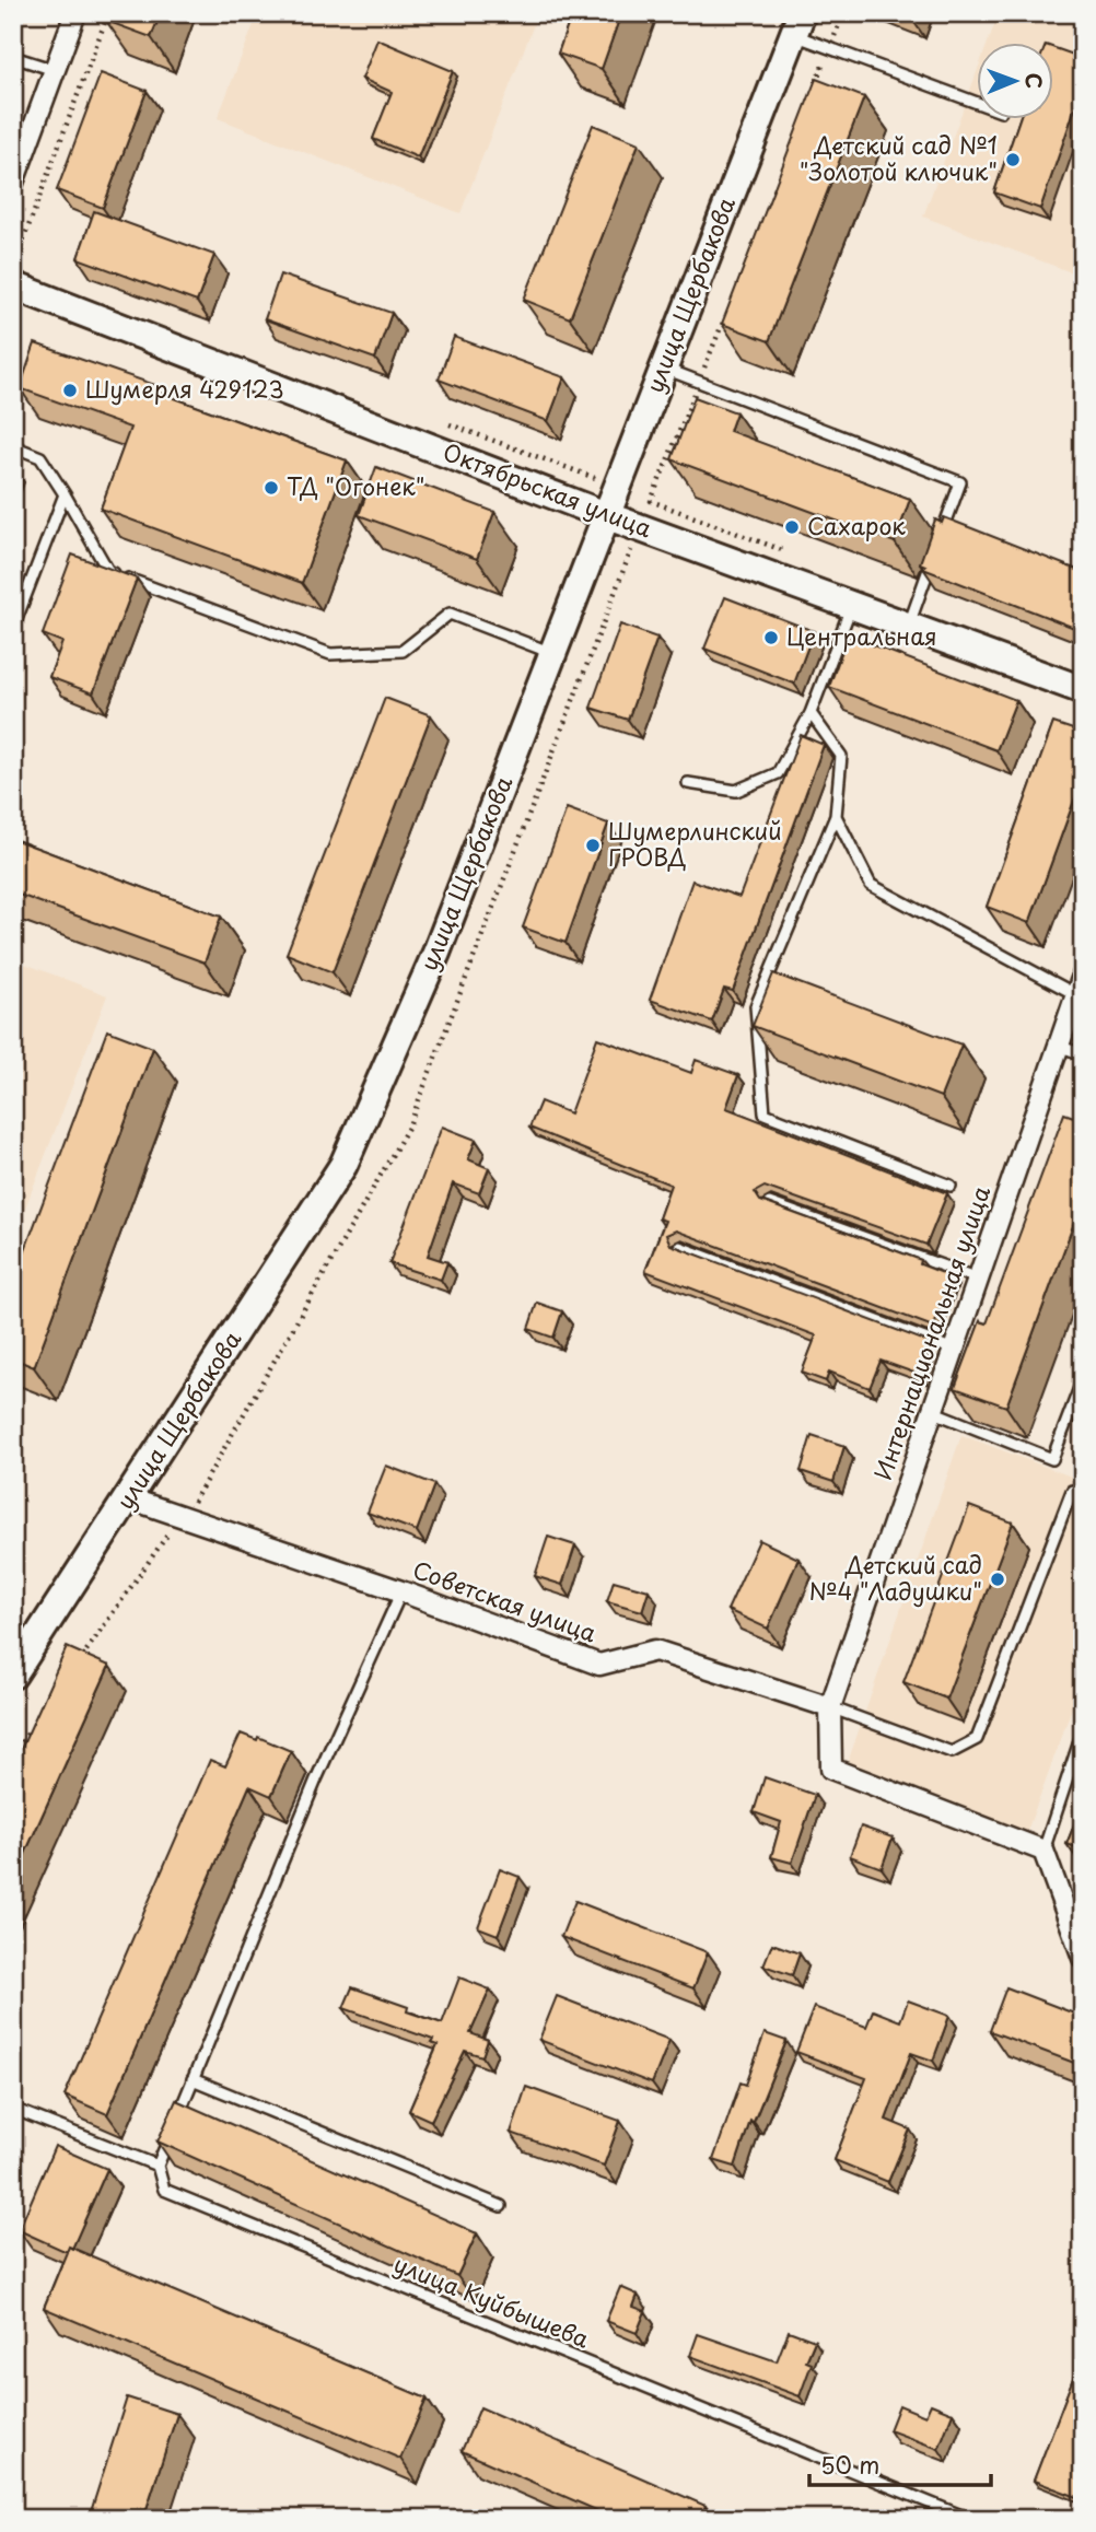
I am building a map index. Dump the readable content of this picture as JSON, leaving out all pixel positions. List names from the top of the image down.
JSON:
{
  "streets": {
    "main road": ["улица Щербакова", "Октябрьская улица"],
    "street": ["Интернациональная улица", "Советская улица"],
    "lane": ["улица Куйбышева"]
  },
  "crossings": [
    ["улица Щербакова", "Октябрьская улица"],
    ["улица Щербакова", "Советская улица"],
    ["Интернациональная улица", "Советская улица"]
  ],
  "places": [
    "Детский сад №1 \"Золотой ключик\"",
    "Шумерля 429123",
    "ТД \"Огонек\"",
    "Сахарок",
    "Центральная",
    "Шумерлинский ГРОВД",
    "Детский сад №4 \"Ладушки\""
  ],
  "scale_bar": "50 m",
  "north": "right"
}
